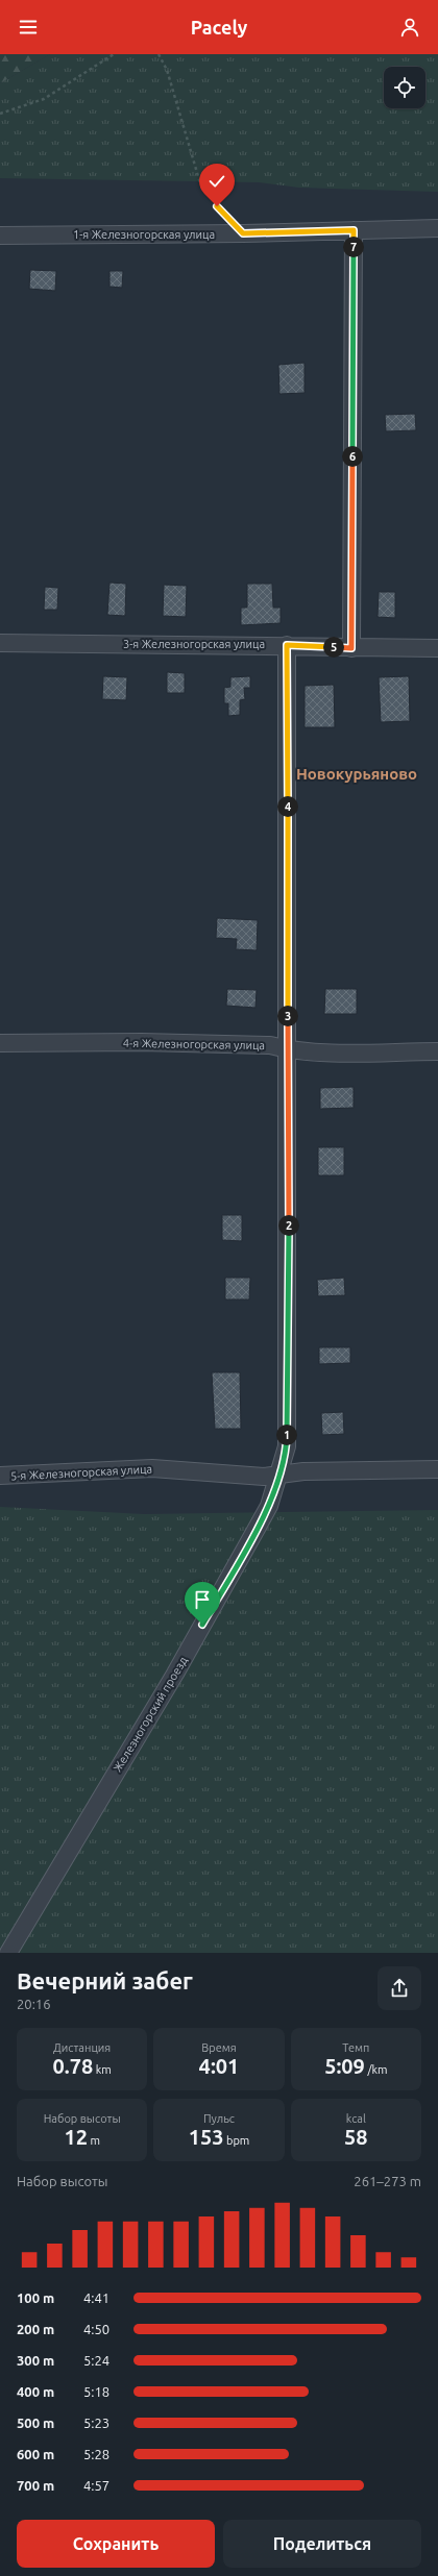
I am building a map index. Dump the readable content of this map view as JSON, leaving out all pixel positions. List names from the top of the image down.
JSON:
{
  "streets": {
    "street": [
      "1-я Железногорская улица",
      "3-я Железногорская улица",
      "4-я Железногорская улица",
      "5-я Железногорская улица",
      "Железногорский проезд"
    ]
  },
  "crossings": [
    ["3-я Железногорская улица", "Железногорский проезд"],
    ["4-я Железногорская улица", "Железногорский проезд"],
    ["5-я Железногорская улица", "Железногорский проезд"]
  ],
  "districts": ["Новокурьяново"],
  "page": {
    "header": "Pacely",
    "pins": [
      "7",
      "6",
      "5",
      "4",
      "3",
      "2",
      "1"
    ],
    "heading": ["Вечерний забег", "20:16"],
    "stats": [
      ["Дистанция", "0.78 km"],
      ["Время", "4:01"],
      ["Темп", "5:09 /km"],
      ["Набор высоты", "12 m"],
      ["Пульс", "153 bpm"],
      ["kcal", "58"]
    ],
    "chart": ["Набор высоты", "261–273 m"],
    "list": [
      {
        "name": "100 m",
        "note": "4:41"
      },
      {
        "name": "200 m",
        "note": "4:50"
      },
      {
        "name": "300 m",
        "note": "5:24"
      },
      {
        "name": "400 m",
        "note": "5:18"
      },
      {
        "name": "500 m",
        "note": "5:23"
      },
      {
        "name": "600 m",
        "note": "5:28"
      },
      {
        "name": "700 m",
        "note": "4:57"
      }
    ],
    "buttons": ["Сохранить", "Поделиться"]
  }
}
